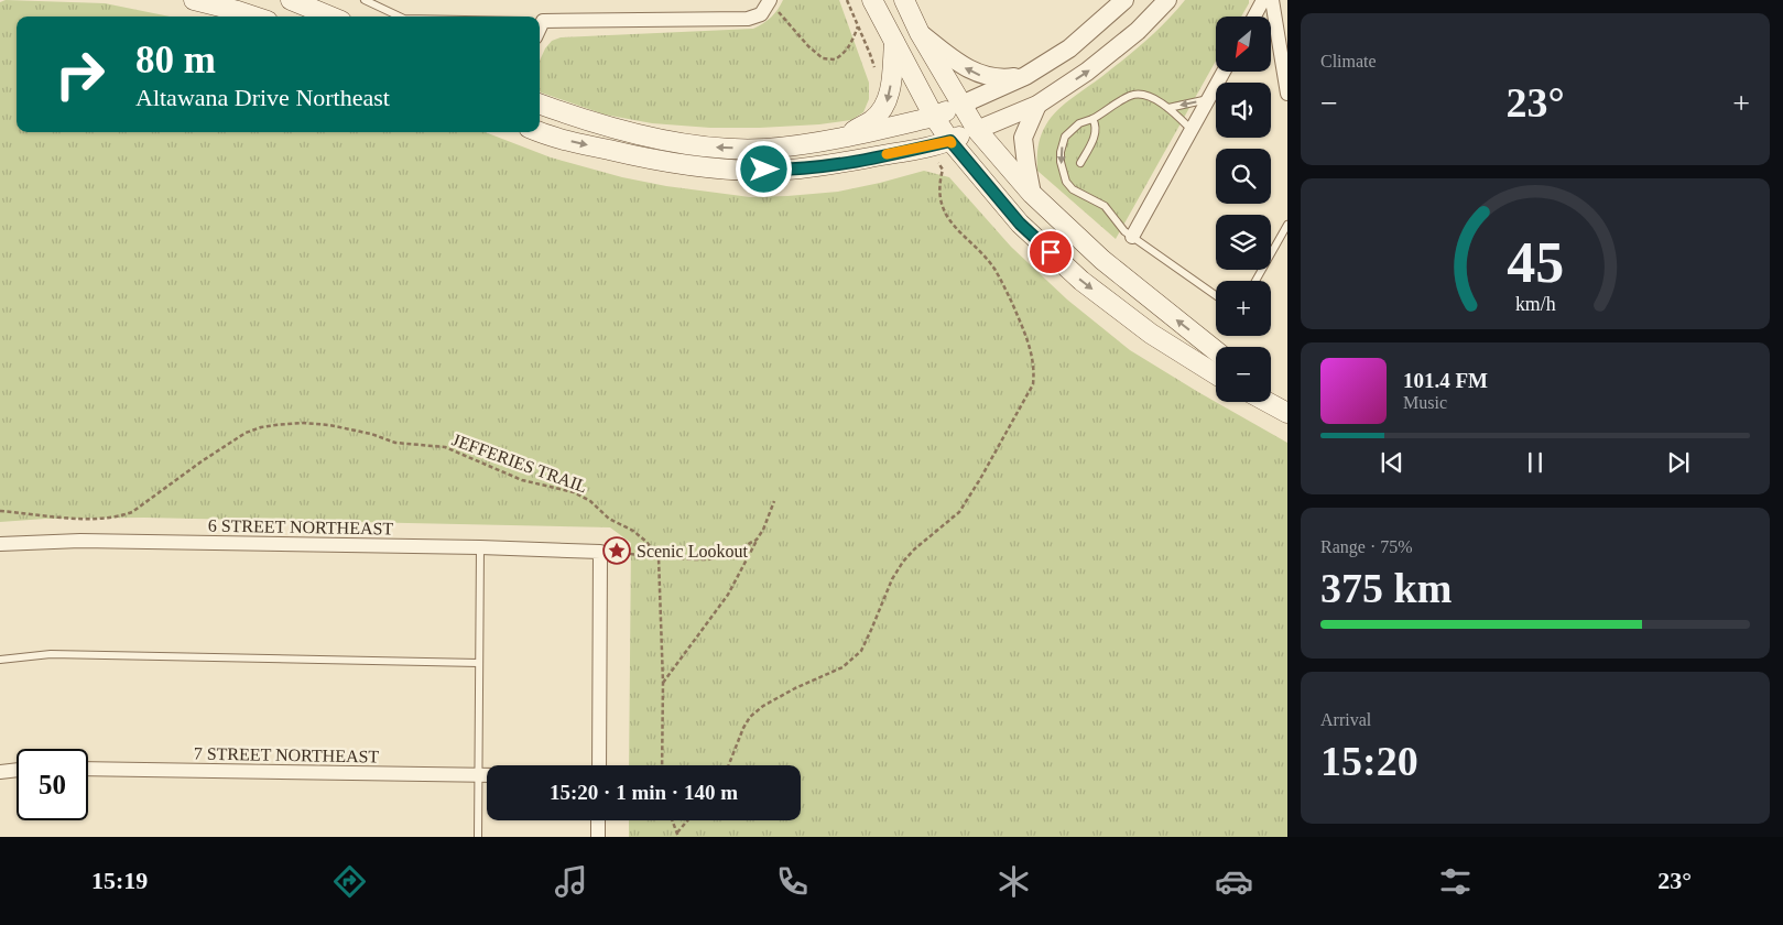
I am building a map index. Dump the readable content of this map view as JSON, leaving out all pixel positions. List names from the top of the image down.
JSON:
{
  "streets": {
    "street": ["6 STREET NORTHEAST", "7 STREET NORTHEAST"],
    "path": ["JEFFERIES TRAIL"]
  },
  "places": {
    "place": ["Scenic Lookout"]
  },
  "north": "bottom left",
  "page": {
    "tile": [
      "Climate",
      ["Range · 75%", "375 km"],
      ["Arrival", "15:20"]
    ],
    "map_buttons": ["+", "−"],
    "turn": ["80 m", "Altawana Drive Northeast"],
    "heat": ["−", "23°", "+"],
    "song": ["101.4 FM", "Music"],
    "limit": "50",
    "trip": "15:20 · 1 min · 140 m",
    "tabs": ["15:19", "23°"],
    "gauge": ["45", "km/h"]
  }
}
